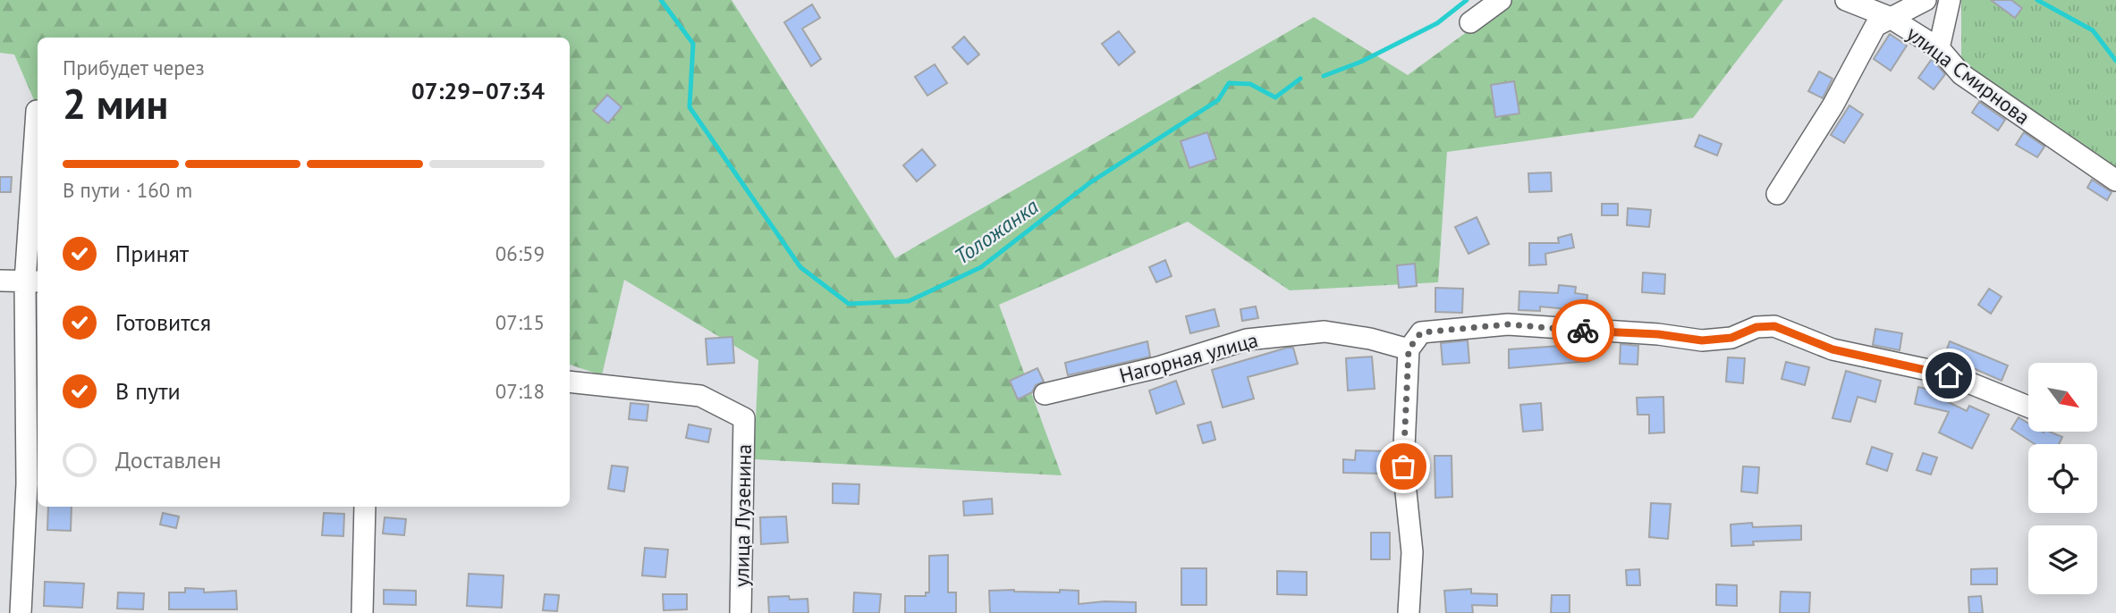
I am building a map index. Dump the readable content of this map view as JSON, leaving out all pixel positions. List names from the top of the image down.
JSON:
{
  "streets": {
    "street": ["улица Смирнова", "Нагорная улица", "улица Лузенина"]
  },
  "water": ["Толожанка"],
  "north": "bottom right",
  "page": {
    "heading": ["2 мин", "Прибудет через", "07:29–07:34"],
    "bar": "В пути · 160 m",
    "list": [
      ["Принят", "06:59"],
      ["Готовится", "07:15"],
      ["В пути", "07:18"],
      "Доставлен"
    ]
  }
}
